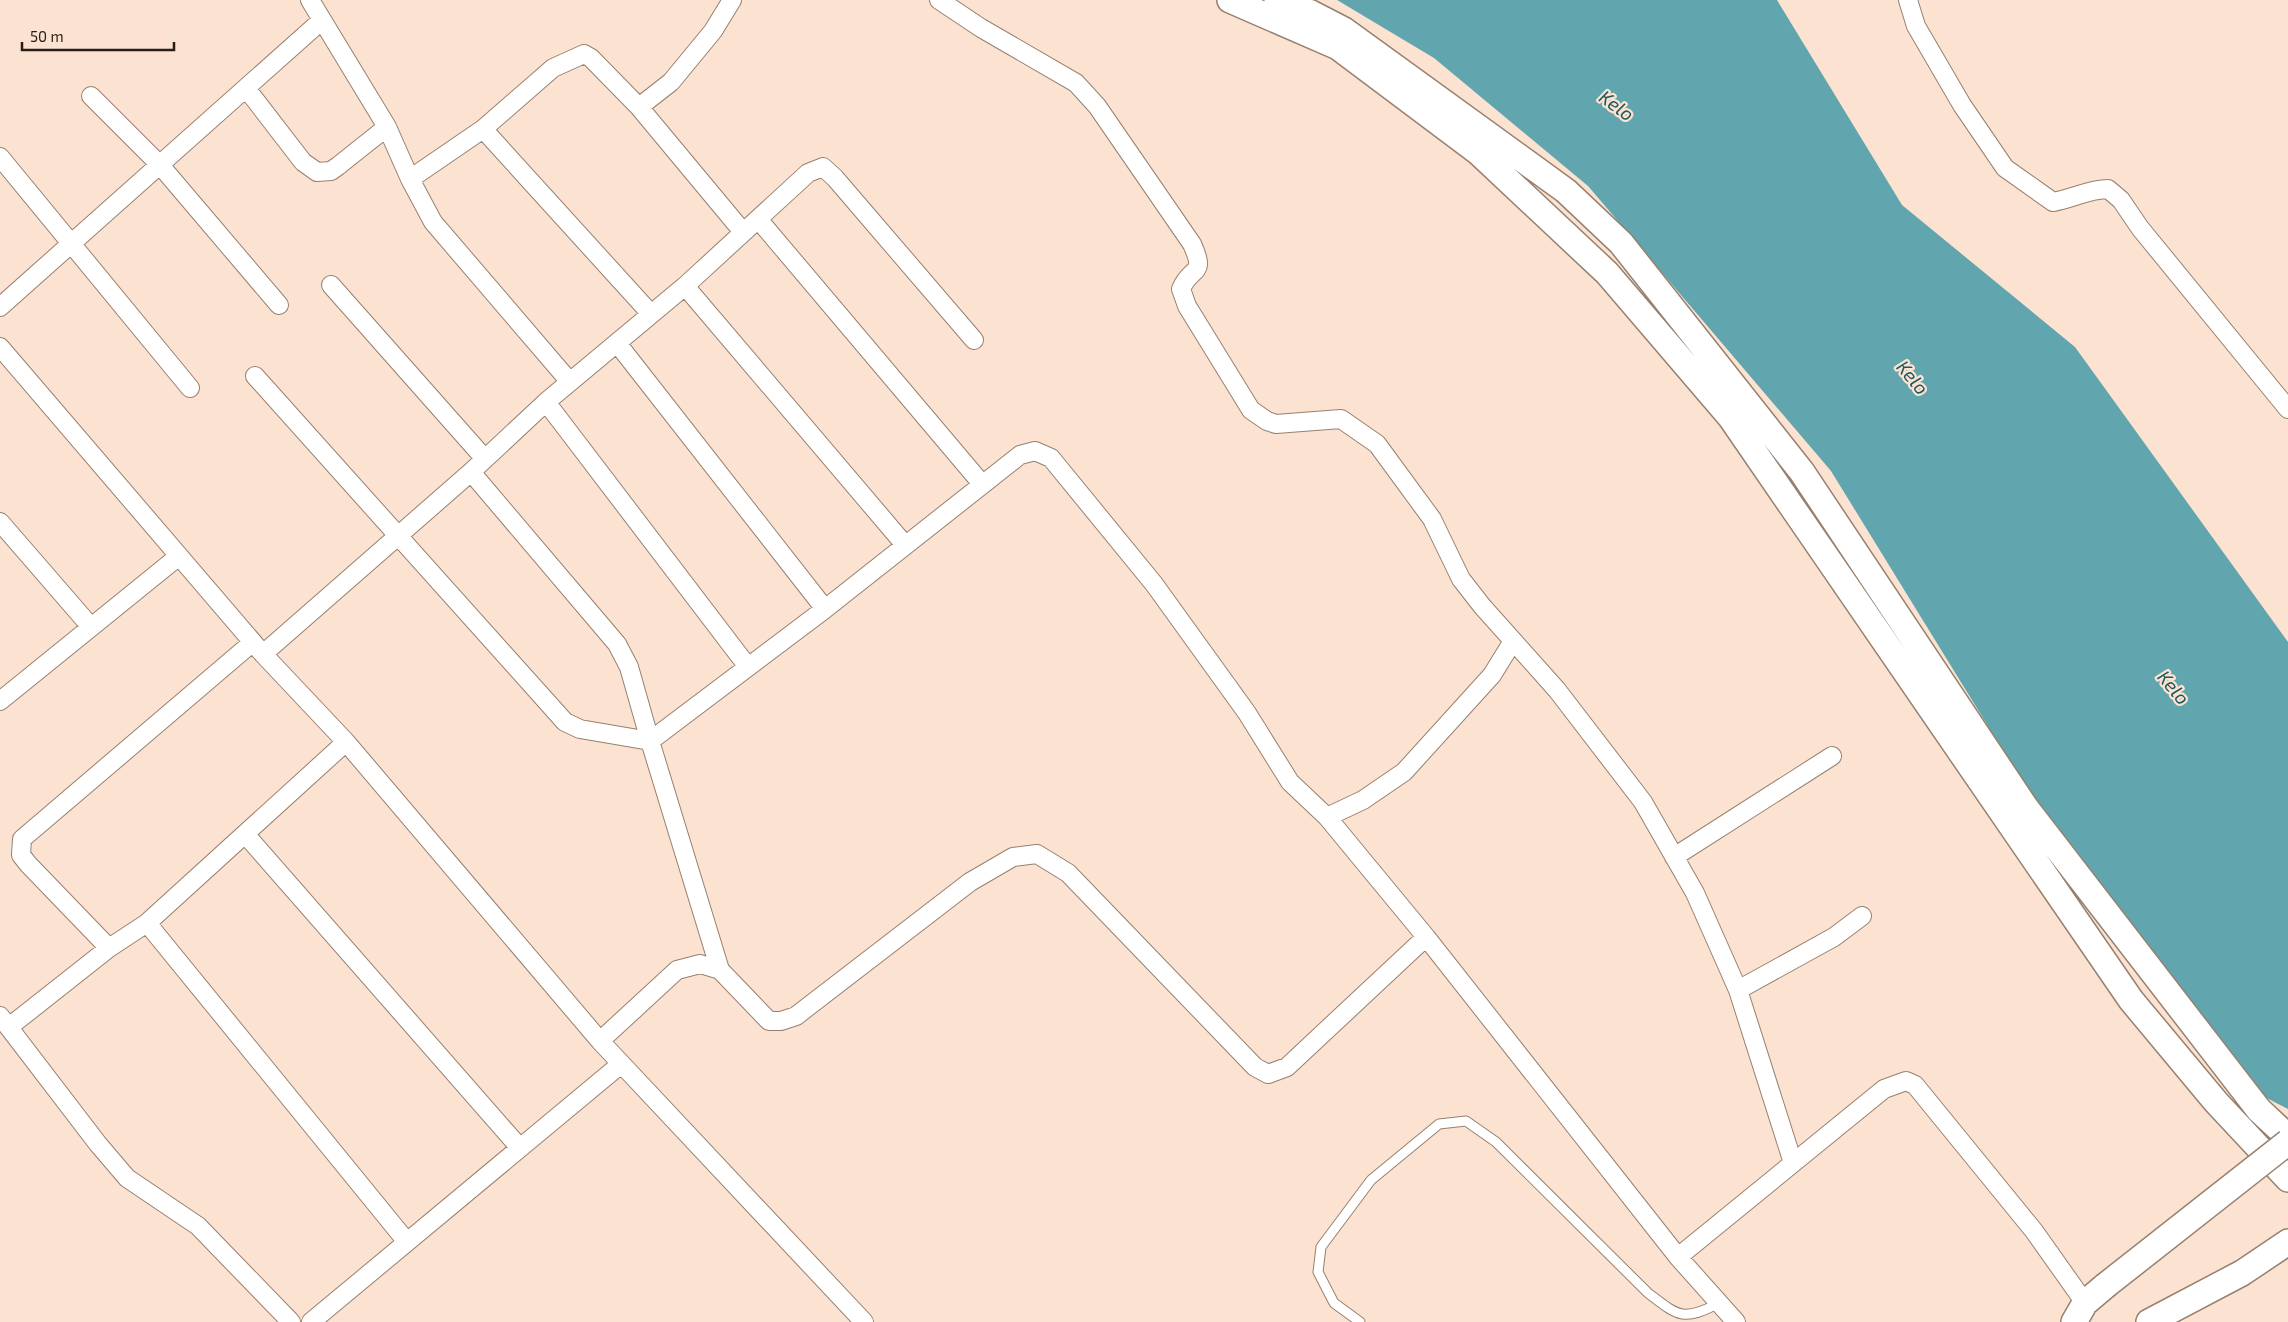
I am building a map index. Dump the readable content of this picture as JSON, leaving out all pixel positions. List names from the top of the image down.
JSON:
{
  "water": ["Kelo"],
  "scale_bar": "50 m"
}
